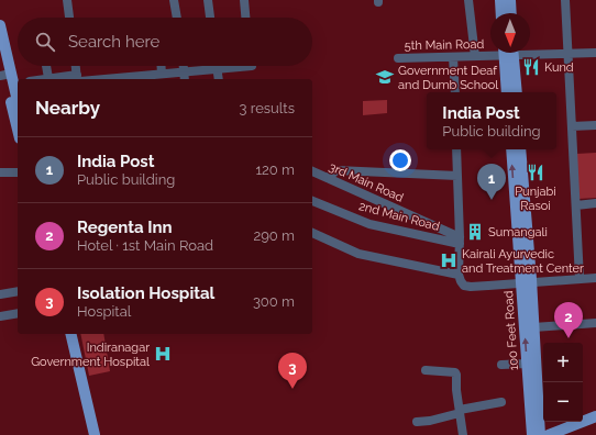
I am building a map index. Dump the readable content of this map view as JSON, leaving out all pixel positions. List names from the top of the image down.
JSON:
{
  "streets": {
    "main road": ["100 Feet Road"],
    "street": ["5th Main Road", "3rd Main Road", "2nd Main Road"]
  },
  "crossings": [
    ["3rd Main Road", "2nd Main Road"]
  ],
  "places": {
    "restaurant": ["Kund", "Punjabi Rasoi"],
    "school or university": ["Government Deaf and Dumb School"],
    "building": ["Sumangali"],
    "hospital": ["Kairali Ayurvedic and Treatment Center", "Indiranagar Government Hospital"]
  },
  "north": "bottom",
  "page": {
    "search": "Search here",
    "heading": ["Nearby", "3 results"],
    "popup": ["India Post", "Public building"],
    "list": [
      {
        "mark": "1",
        "name": "India Post",
        "note": "Public building",
        "value": "120 m"
      },
      {
        "mark": "2",
        "name": "Regenta Inn",
        "note": "Hotel · 1st Main Road",
        "value": "290 m"
      },
      {
        "mark": "3",
        "name": "Isolation Hospital",
        "note": "Hospital",
        "value": "300 m"
      }
    ],
    "pins": ["1", "2", "3"],
    "map_buttons": ["+", "−"]
  }
}
